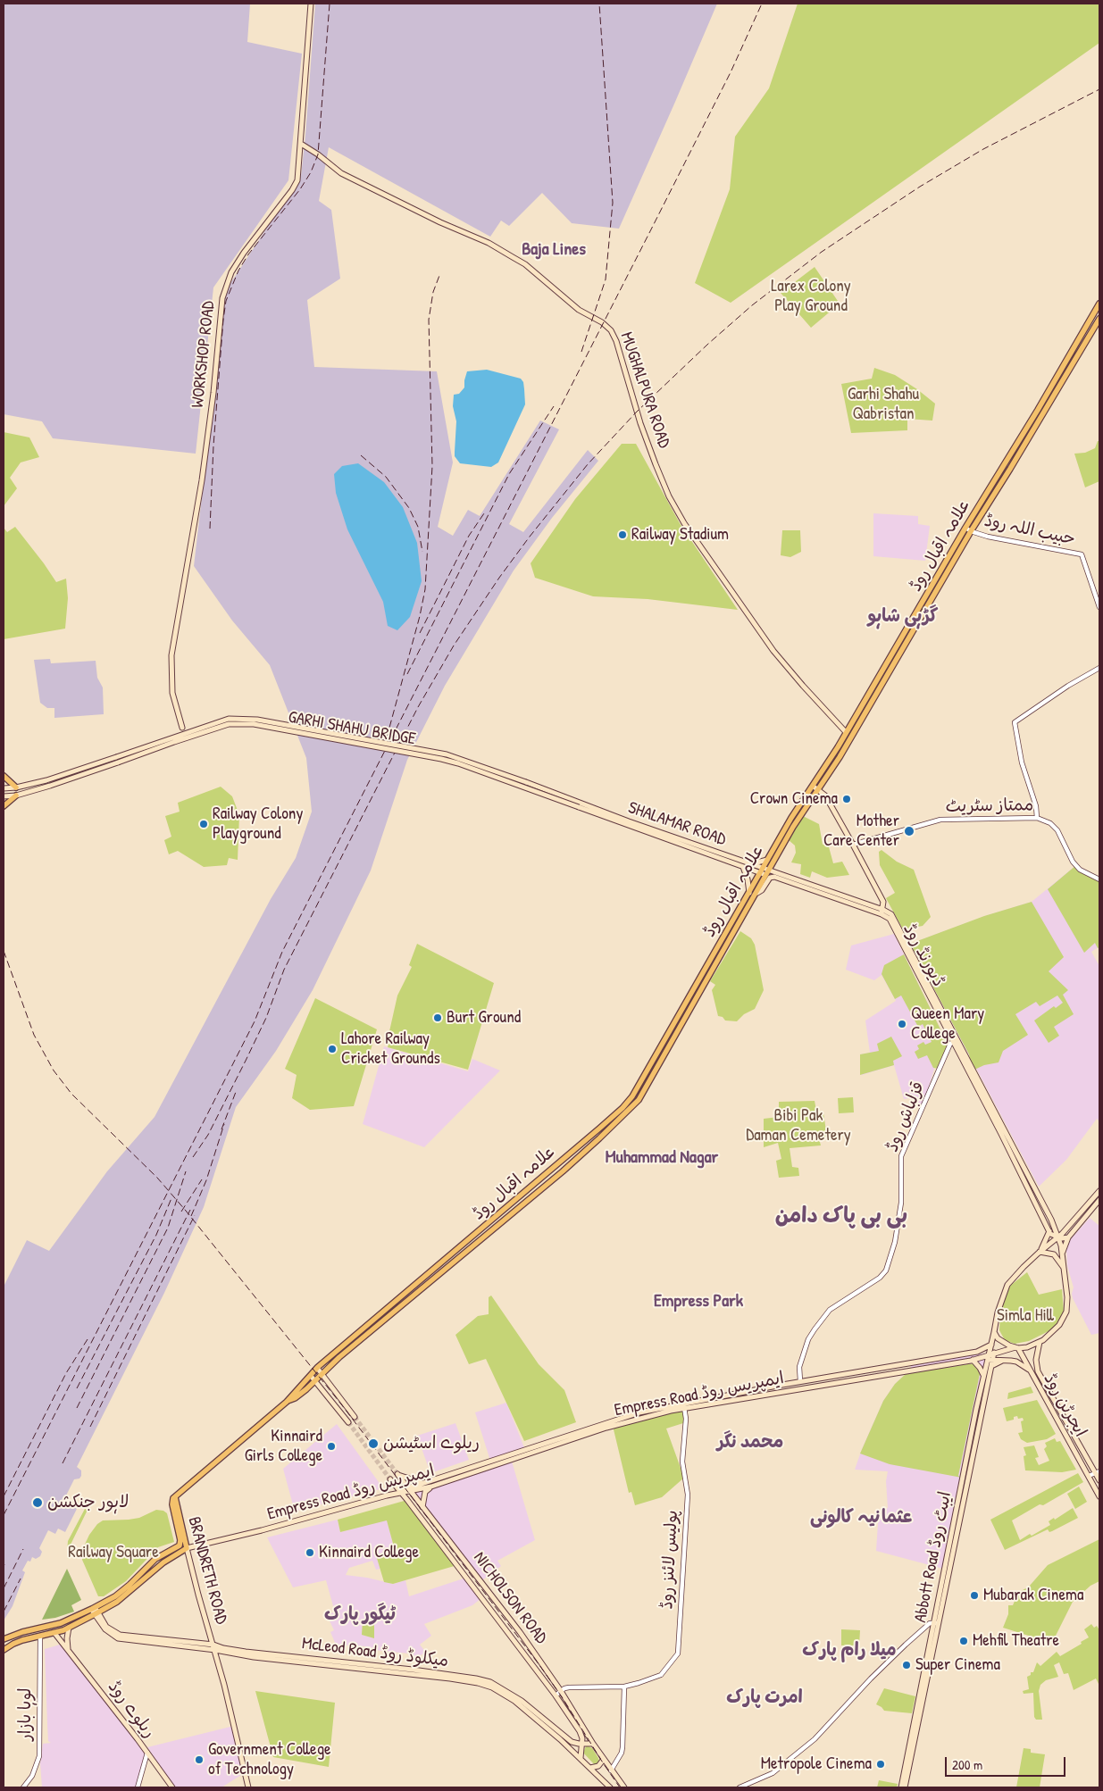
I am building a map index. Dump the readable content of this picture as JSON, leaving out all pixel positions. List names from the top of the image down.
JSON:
{
  "streets": {
    "main road": [
      "WORKSHOP ROAD",
      "MUGHALPURA ROAD",
      "علامہ اقبال روڈ",
      "GARHI SHAHU BRIDGE",
      "SHALAMAR ROAD",
      "ڈیورنڈ روڈ",
      "Empress Road ایمپریس روڈ",
      "ایجرٹن روڈ",
      "Abbott Road ایبٹ روڈ",
      "BRANDRETH ROAD",
      "NICHOLSON ROAD",
      "McLeod Road میکلوڈ روڈ",
      "ریلوے روڈ"
    ],
    "street": [
      "حبیب اللہ روڈ",
      "ممتاز سٹریٹ",
      "قزلباش روڈ",
      "پولیس لائنز روڈ",
      "لوہا بازار"
    ]
  },
  "crossings": [
    ["WORKSHOP ROAD", "MUGHALPURA ROAD"],
    ["MUGHALPURA ROAD", "علامہ اقبال روڈ"],
    ["حبیب اللہ روڈ", "علامہ اقبال روڈ"],
    ["علامہ اقبال روڈ", "SHALAMAR ROAD"],
    ["علامہ اقبال روڈ", "ڈیورنڈ روڈ"],
    ["علامہ اقبال روڈ", "BRANDRETH ROAD"],
    ["GARHI SHAHU BRIDGE", "SHALAMAR ROAD"],
    ["ممتاز سٹریٹ", "ڈیورنڈ روڈ"],
    ["SHALAMAR ROAD", "ڈیورنڈ روڈ"],
    ["ڈیورنڈ روڈ", "قزلباش روڈ"],
    ["ڈیورنڈ روڈ", "ایجرٹن روڈ"],
    ["ڈیورنڈ روڈ", "Abbott Road ایبٹ روڈ"],
    ["قزلباش روڈ", "Empress Road ایمپریس روڈ"],
    ["Empress Road ایمپریس روڈ", "ایجرٹن روڈ"],
    ["Empress Road ایمپریس روڈ", "Abbott Road ایبٹ روڈ"],
    ["Empress Road ایمپریس روڈ", "پولیس لائنز روڈ"],
    ["Empress Road ایمپریس روڈ", "BRANDRETH ROAD"],
    ["Empress Road ایمپریس روڈ", "NICHOLSON ROAD"],
    ["ایجرٹن روڈ", "Abbott Road ایبٹ روڈ"],
    ["پولیس لائنز روڈ", "NICHOLSON ROAD"],
    ["BRANDRETH ROAD", "McLeod Road میکلوڈ روڈ"],
    ["NICHOLSON ROAD", "McLeod Road میکلوڈ روڈ"]
  ],
  "districts": [
    "Baja Lines",
    "گڑہی شاہو",
    "Muhammad Nagar",
    "بی بی پاک دامن",
    "Empress Park",
    "محمد نگر",
    "عثمانیہ کالونی",
    "ٹیگور پارک",
    "میلا رام پارک",
    "امرت پارک"
  ],
  "parks": [
    "Larex Colony Play Ground",
    "Garhi Shahu Qabristan",
    "Bibi Pak Daman Cemetery",
    "Simla Hill",
    "Railway Square"
  ],
  "places": [
    "Railway Stadium",
    "Crown Cinema",
    "Railway Colony Playground",
    "Mother Care Center",
    "Burt Ground",
    "Queen Mary College",
    "Lahore Railway Cricket Grounds",
    "ریلوے اسٹیشن",
    "Kinnaird Girls College",
    "لاہور جنکشن",
    "Kinnaird College",
    "Mubarak Cinema",
    "Mehfil Theatre",
    "Super Cinema",
    "Government College of Technology",
    "Metropole Cinema"
  ],
  "scale_bar": "200 m"
}
